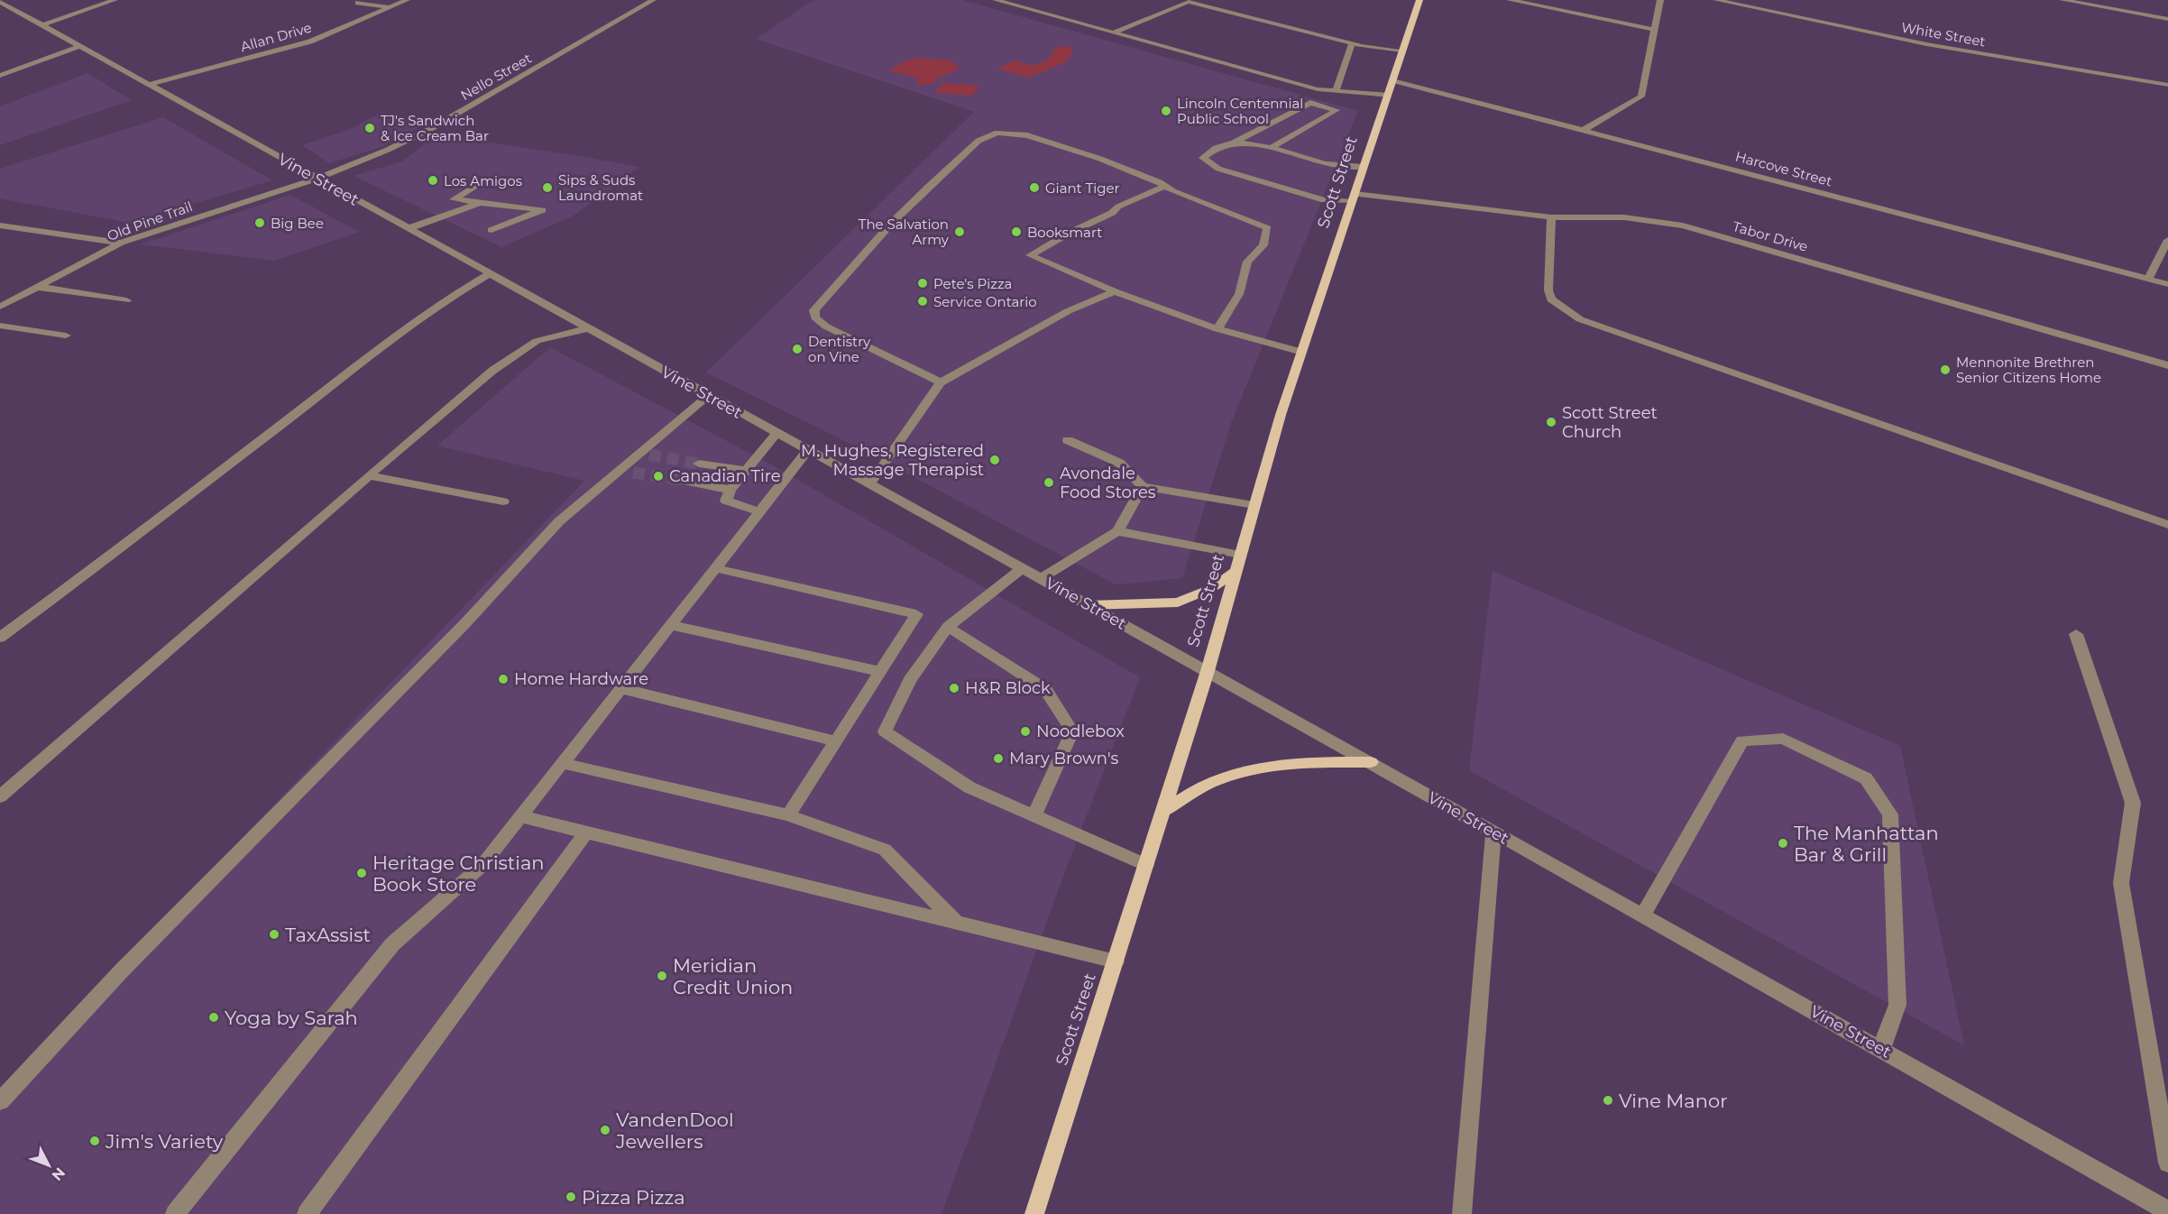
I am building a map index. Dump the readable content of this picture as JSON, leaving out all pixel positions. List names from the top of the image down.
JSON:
{
  "streets": {
    "main road": ["Scott Street"],
    "street": [
      "White Street",
      "Allan Drive",
      "Nello Street",
      "Harcove Street",
      "Vine Street",
      "Old Pine Trail",
      "Tabor Drive"
    ]
  },
  "crossings": [
    ["Allan Drive", "Vine Street"],
    ["Nello Street", "Vine Street"],
    ["Nello Street", "Old Pine Trail"],
    ["Harcove Street", "Scott Street"],
    ["Vine Street", "Scott Street"],
    ["Vine Street", "Old Pine Trail"],
    ["Scott Street", "Tabor Drive"]
  ],
  "places": [
    "Lincoln Centennial Public School",
    "TJ's Sandwich & Ice Cream Bar",
    "Los Amigos",
    "Sips & Suds Laundromat",
    "Giant Tiger",
    "Big Bee",
    "The Salvation Army",
    "Booksmart",
    "Pete's Pizza",
    "Service Ontario",
    "Dentistry on Vine",
    "Mennonite Brethren Senior Citizens Home",
    "Scott Street Church",
    "M. Hughes, Registered Massage Therapist",
    "Canadian Tire",
    "Avondale Food Stores",
    "Home Hardware",
    "H&R Block",
    "Noodlebox",
    "Mary Brown's",
    "The Manhattan Bar & Grill",
    "Heritage Christian Book Store",
    "TaxAssist",
    "Meridian Credit Union",
    "Yoga by Sarah",
    "Vine Manor",
    "VandenDool Jewellers",
    "Jim's Variety",
    "Pizza Pizza"
  ],
  "north": "bottom right"
}
